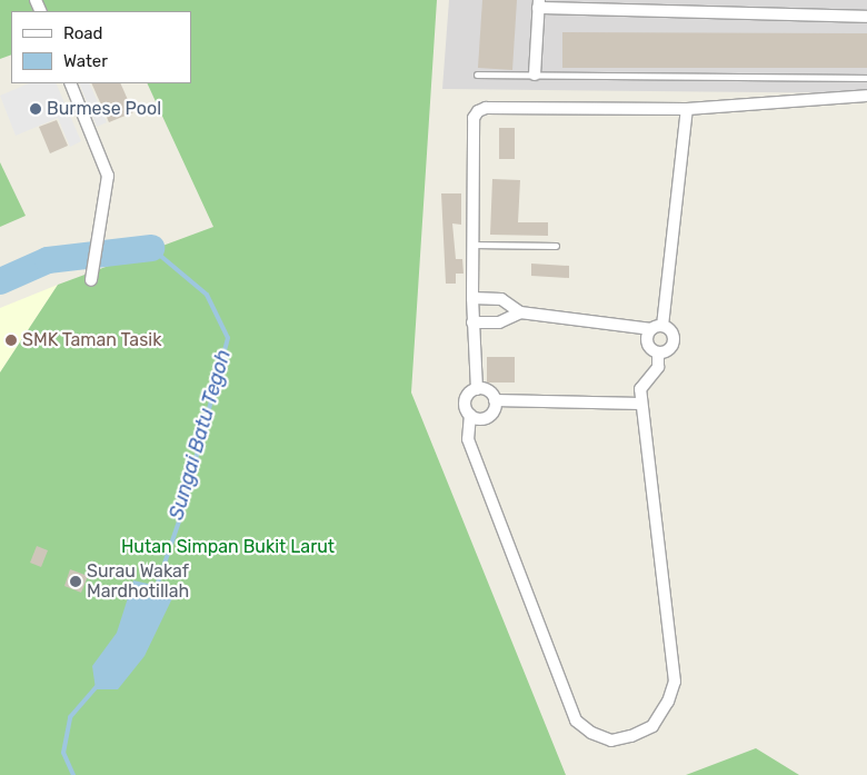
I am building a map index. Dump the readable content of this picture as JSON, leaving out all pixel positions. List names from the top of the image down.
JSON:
{
  "water": ["Sungai Batu Tegoh"],
  "parks": ["Hutan Simpan Bukit Larut"],
  "places": ["Burmese Pool", "SMK Taman Tasik", "Surau Wakaf Mardhotillah"],
  "legend": ["Road", "Water"]
}
